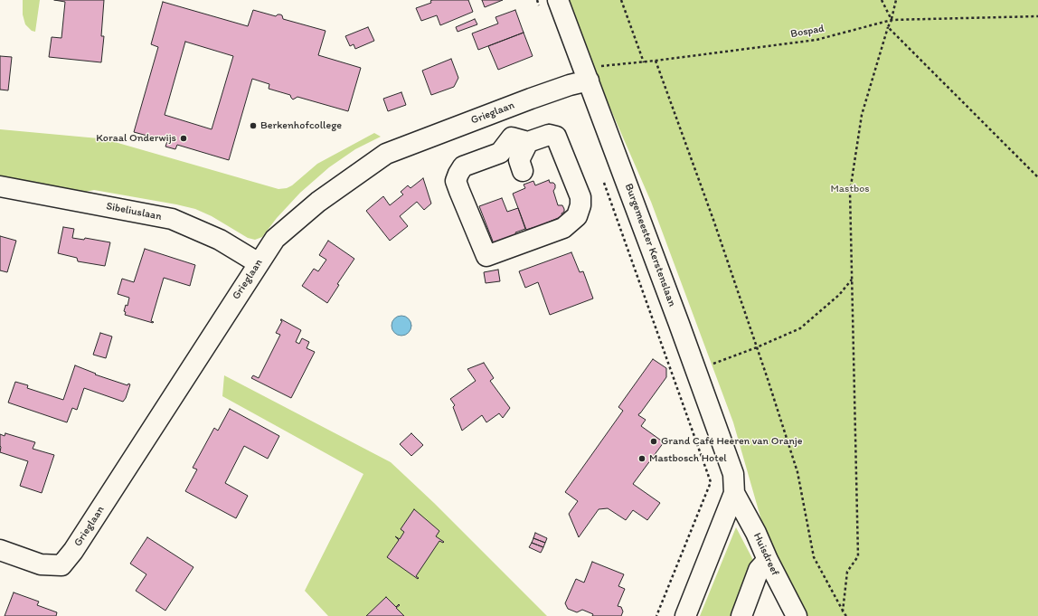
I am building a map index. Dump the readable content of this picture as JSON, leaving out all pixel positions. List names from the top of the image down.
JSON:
{
  "streets": {
    "street": [
      "Grieglaan",
      "Sibeliuslaan",
      "Burgemeester Kerstenslaan",
      "Huisdreef"
    ],
    "path": ["Bospad"]
  },
  "crossings": [
    ["Bospad", "Grieglaan"],
    ["Bospad", "Burgemeester Kerstenslaan"],
    ["Grieglaan", "Sibeliuslaan"],
    ["Grieglaan", "Burgemeester Kerstenslaan"],
    ["Burgemeester Kerstenslaan", "Huisdreef"]
  ],
  "parks": ["Mastbos"],
  "places": [
    "Berkenhofcollege",
    "Koraal Onderwijs",
    "Grand Café Heeren van Oranje",
    "Mastbosch Hotel"
  ]
}
